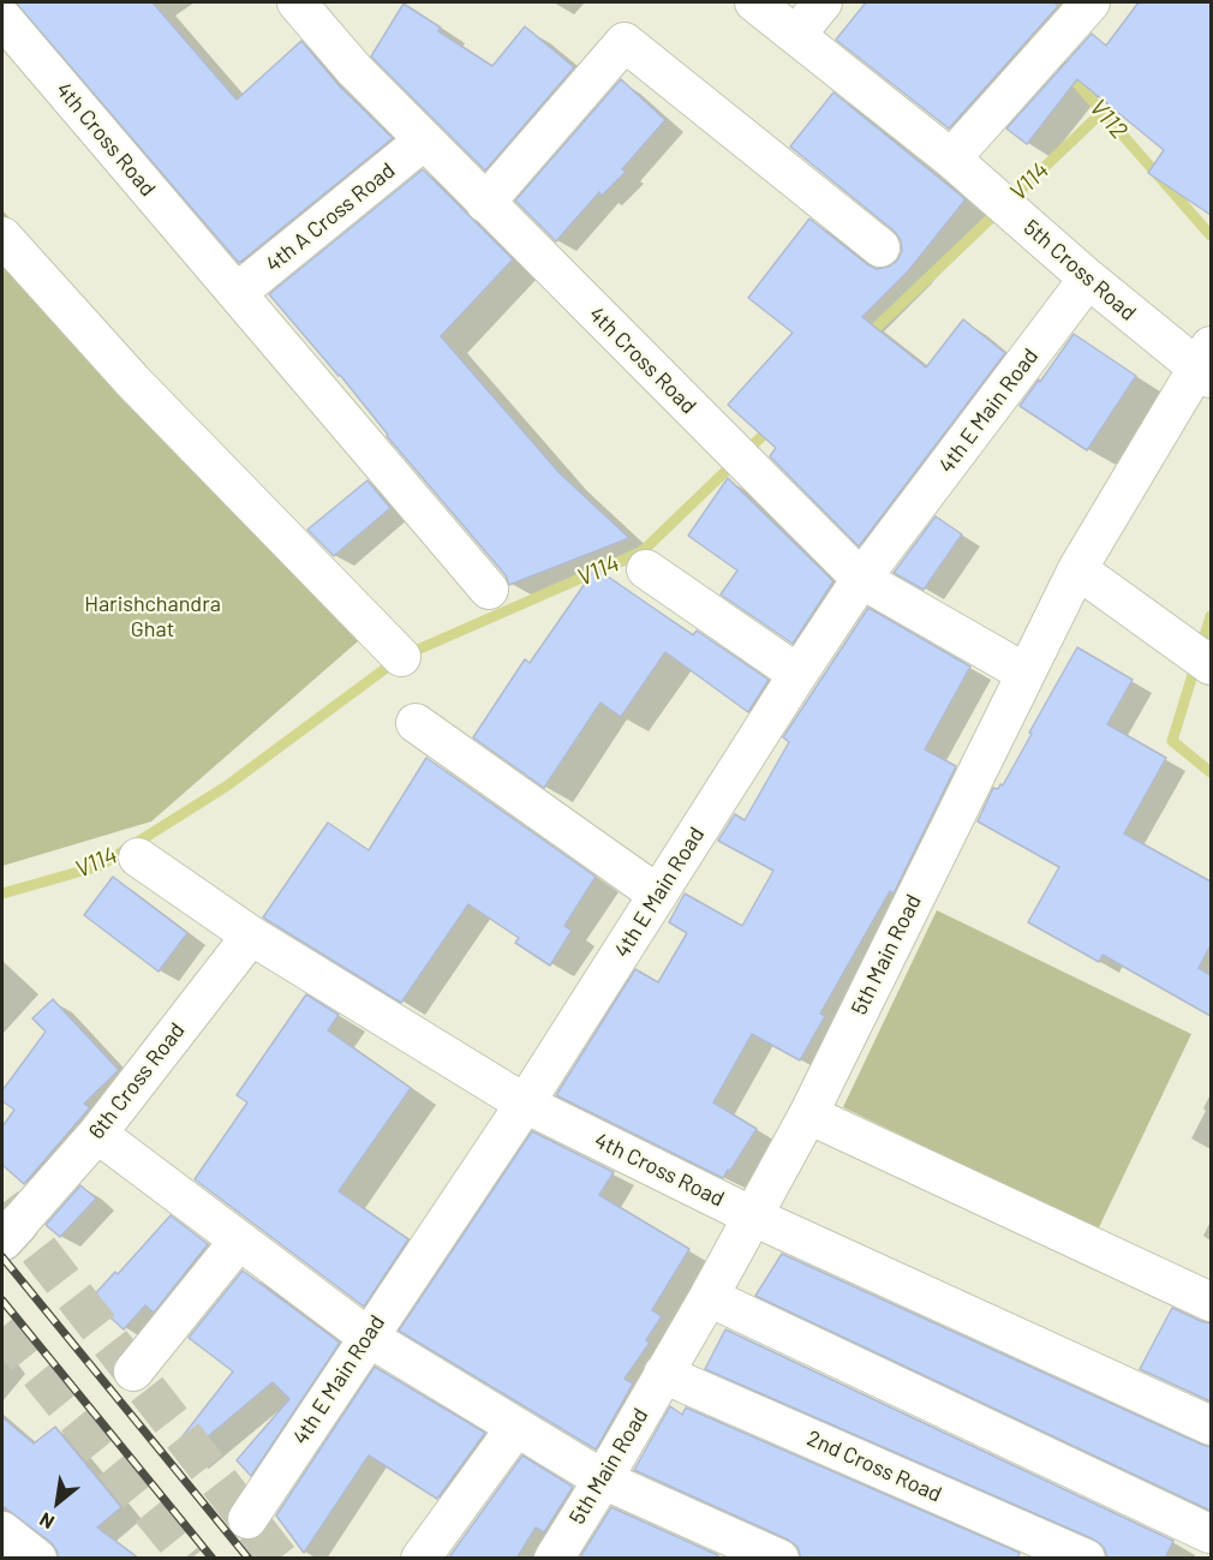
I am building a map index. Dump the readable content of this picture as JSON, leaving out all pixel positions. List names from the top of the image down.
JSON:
{
  "streets": {
    "street": [
      "4th Cross Road",
      "4th A Cross Road",
      "5th Cross Road",
      "4th E Main Road",
      "5th Main Road",
      "6th Cross Road",
      "2nd Cross Road"
    ]
  },
  "crossings": [
    ["4th Cross Road", "4th A Cross Road"],
    ["4th Cross Road", "4th E Main Road"],
    ["4th Cross Road", "5th Main Road"],
    ["4th Cross Road", "6th Cross Road"],
    ["5th Cross Road", "4th E Main Road"],
    ["5th Cross Road", "5th Main Road"],
    ["5th Main Road", "2nd Cross Road"]
  ],
  "water": ["V112", "V114"],
  "parks": ["Harishchandra Ghat"],
  "north": "bottom left"
}
